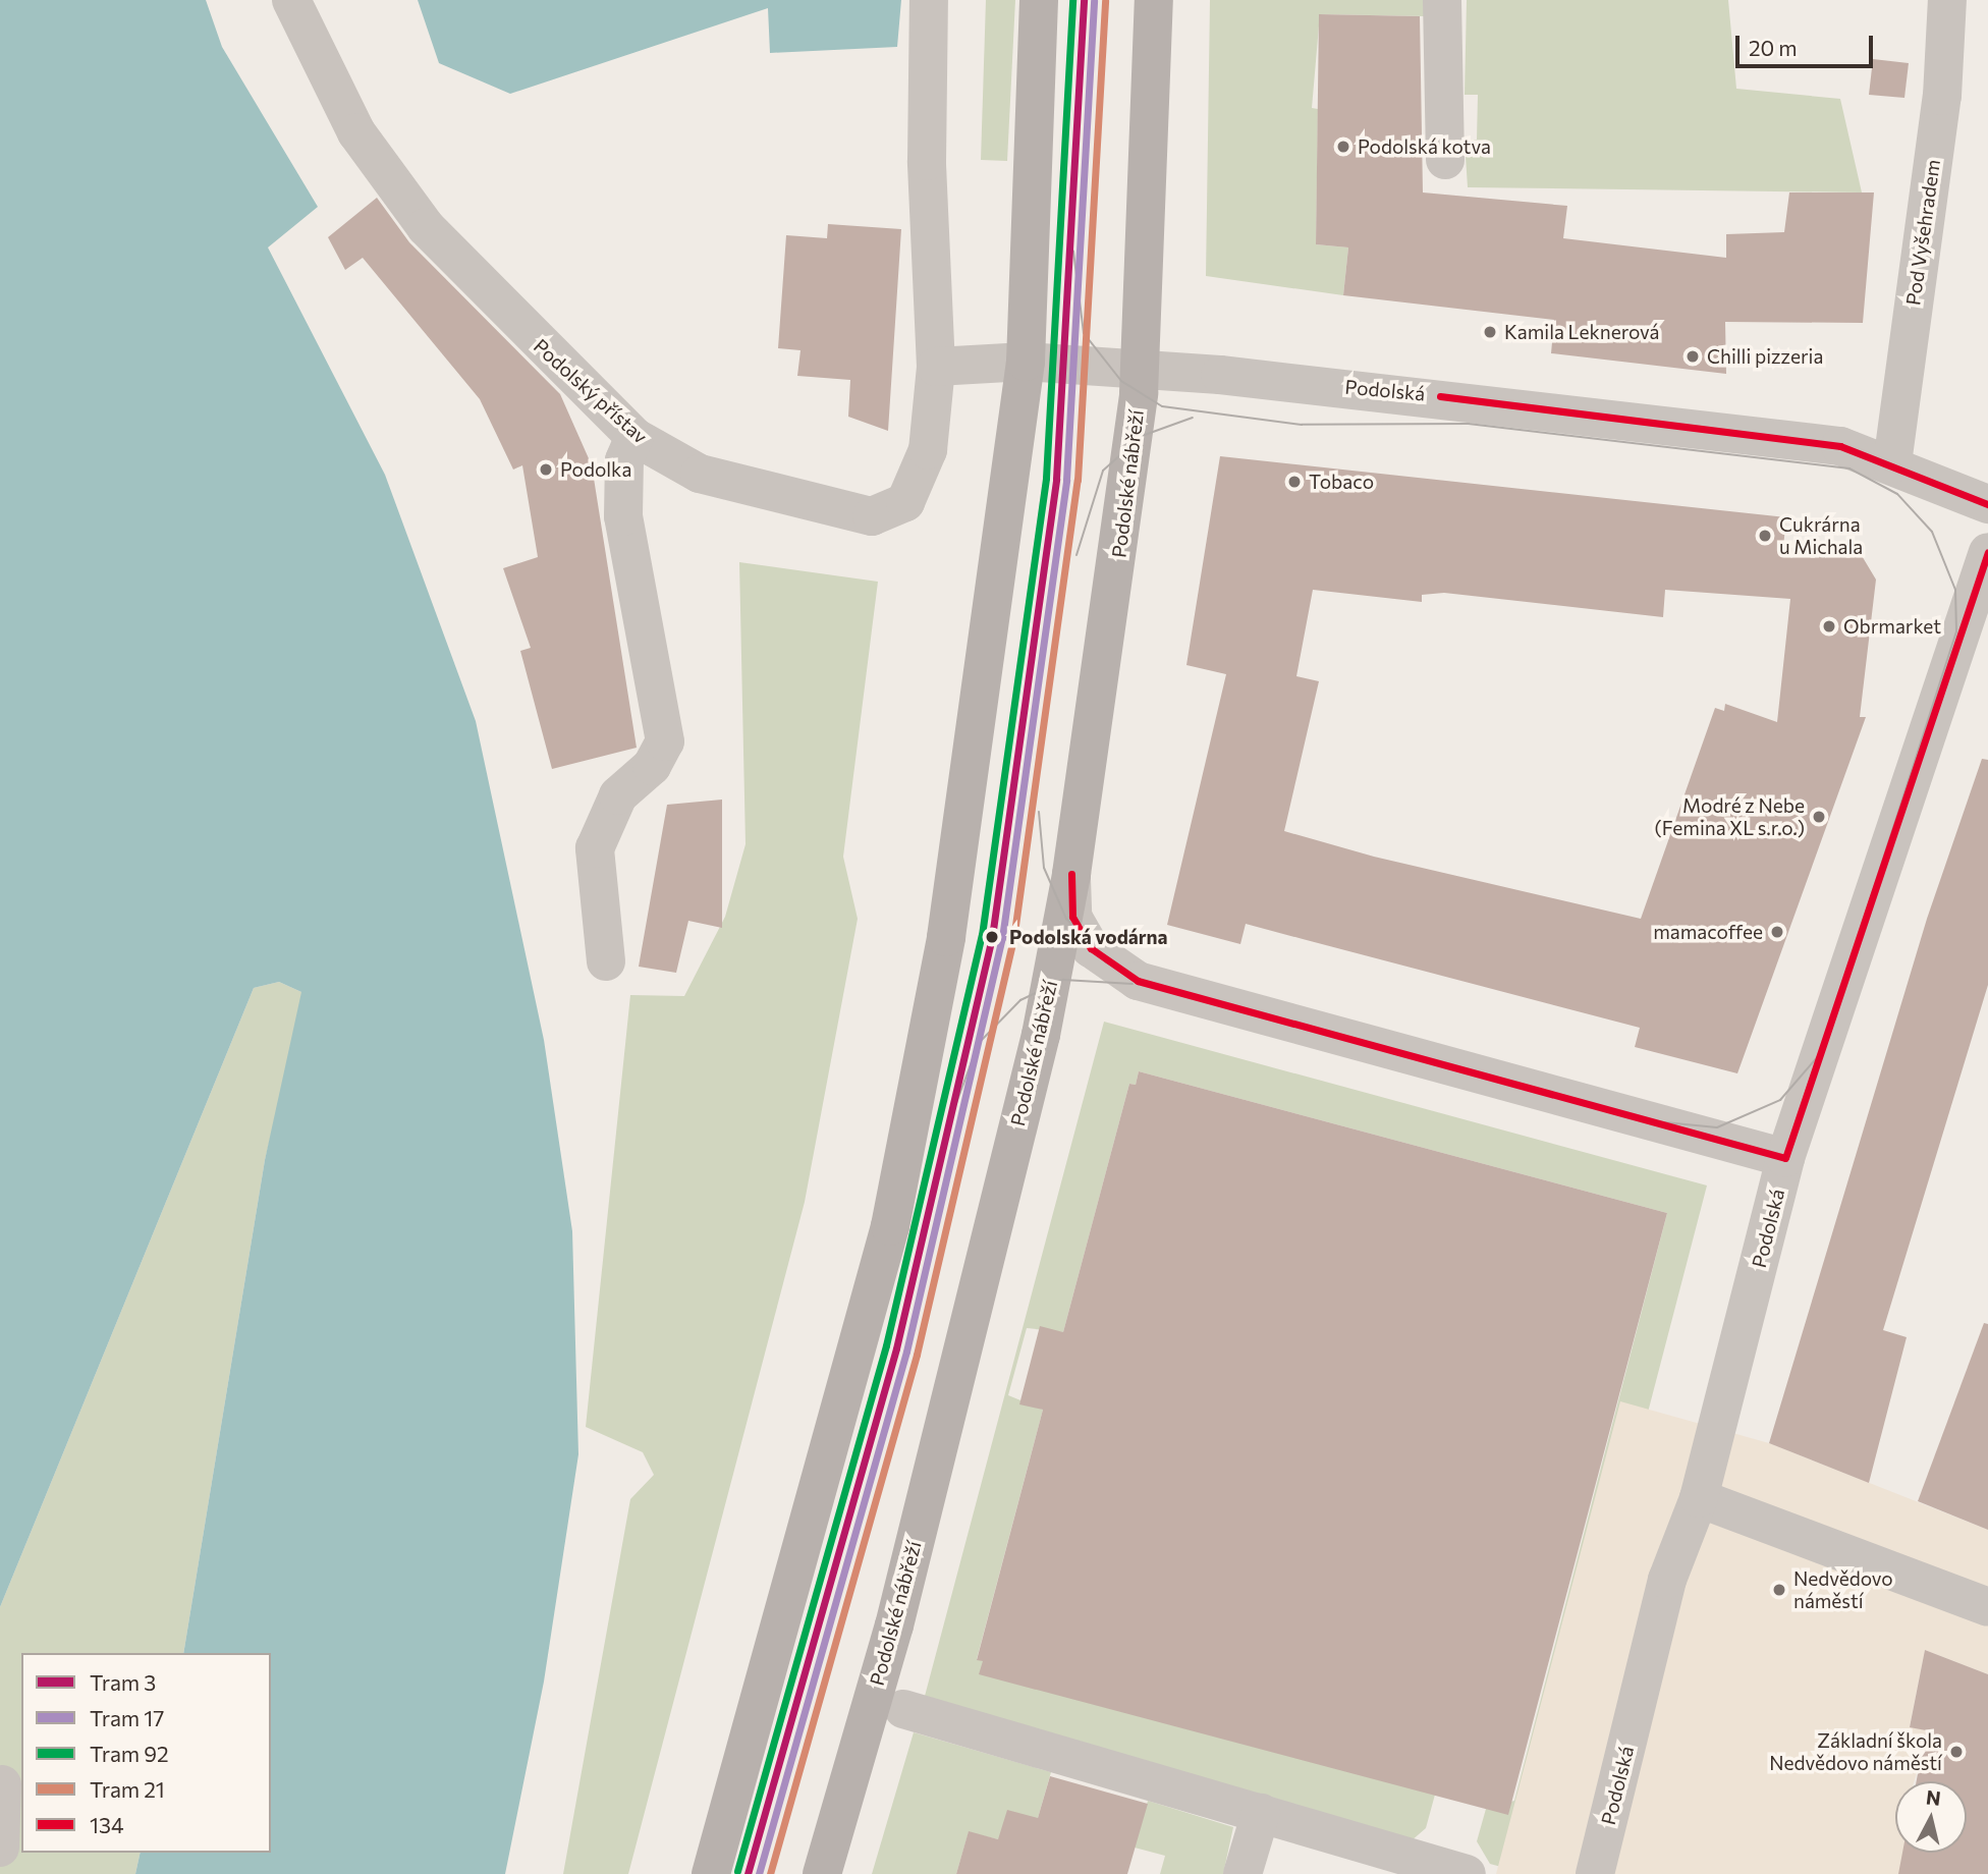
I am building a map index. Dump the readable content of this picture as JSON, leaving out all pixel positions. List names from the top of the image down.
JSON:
{
  "streets": {
    "main road": ["Podolské nábřeží"],
    "street": ["Pod Vyšehradem", "Podolská", "Podolský přístav"]
  },
  "crossings": [
    ["Pod Vyšehradem", "Podolská"],
    ["Podolská", "Podolské nábřeží"]
  ],
  "places": [
    "Podolská kotva",
    "Kamila Leknerová",
    "Chilli pizzeria",
    "Podolka",
    "Tobaco",
    "Cukrárna u Michala",
    "Obrmarket",
    "Modré z Nebe (Femina XL s.r.o.)",
    "mamacoffee",
    "Podolská vodárna",
    "Nedvědovo náměstí",
    "Základní škola Nedvědovo náměstí"
  ],
  "lines": [
    "tram line 3",
    "tram line 92",
    "tram line 17",
    "tram line 21",
    "transit line 134"
  ],
  "legend": [
    "Tram 3",
    "Tram 17",
    "Tram 92",
    "Tram 21",
    "134"
  ],
  "scale_bar": "20 m",
  "north": "top"
}
